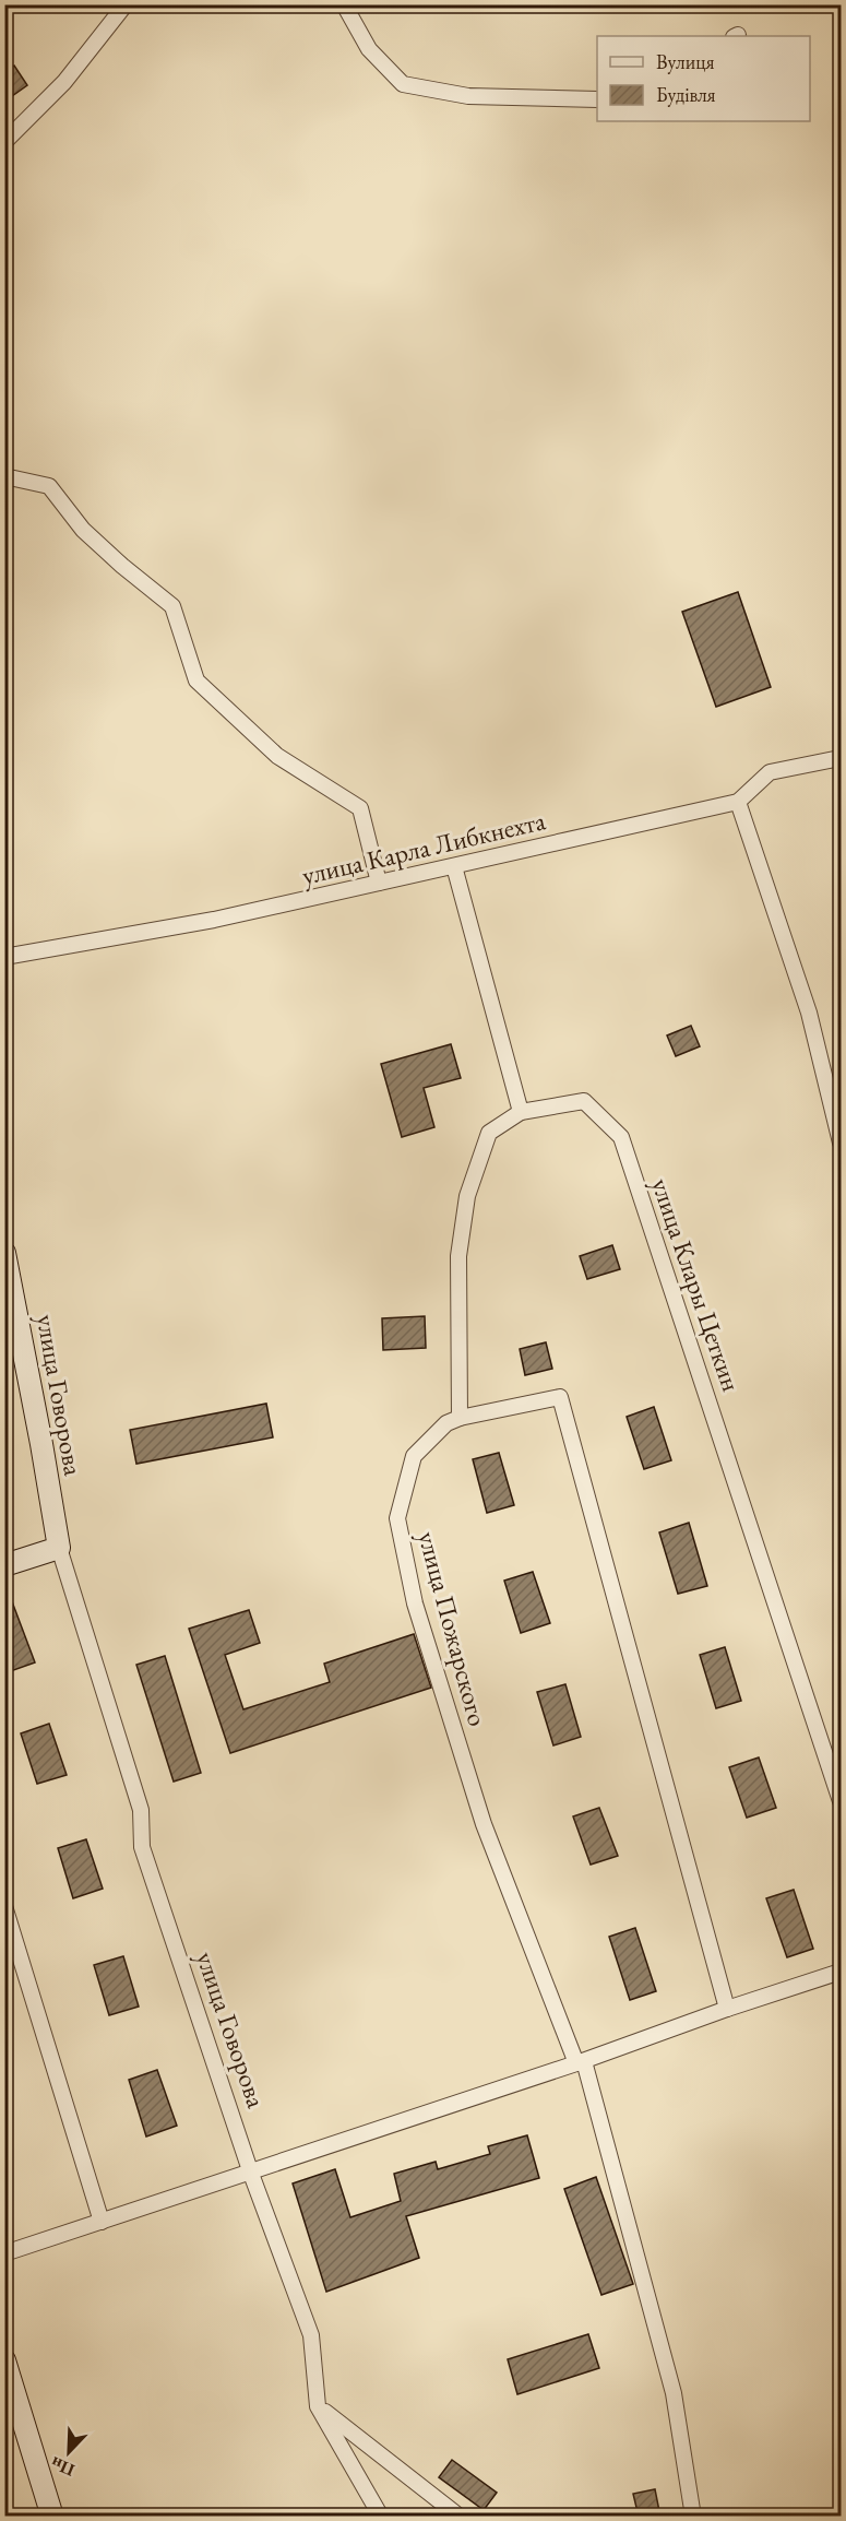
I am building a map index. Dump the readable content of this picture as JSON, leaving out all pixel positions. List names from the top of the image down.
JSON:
{
  "streets": {
    "street": [
      "улица Карла Либкнехта",
      "улица Клары Цеткин",
      "улица Говорова",
      "улица Пожарского"
    ]
  },
  "legend": ["Вулиця", "Будівля"],
  "north": "bottom left"
}
